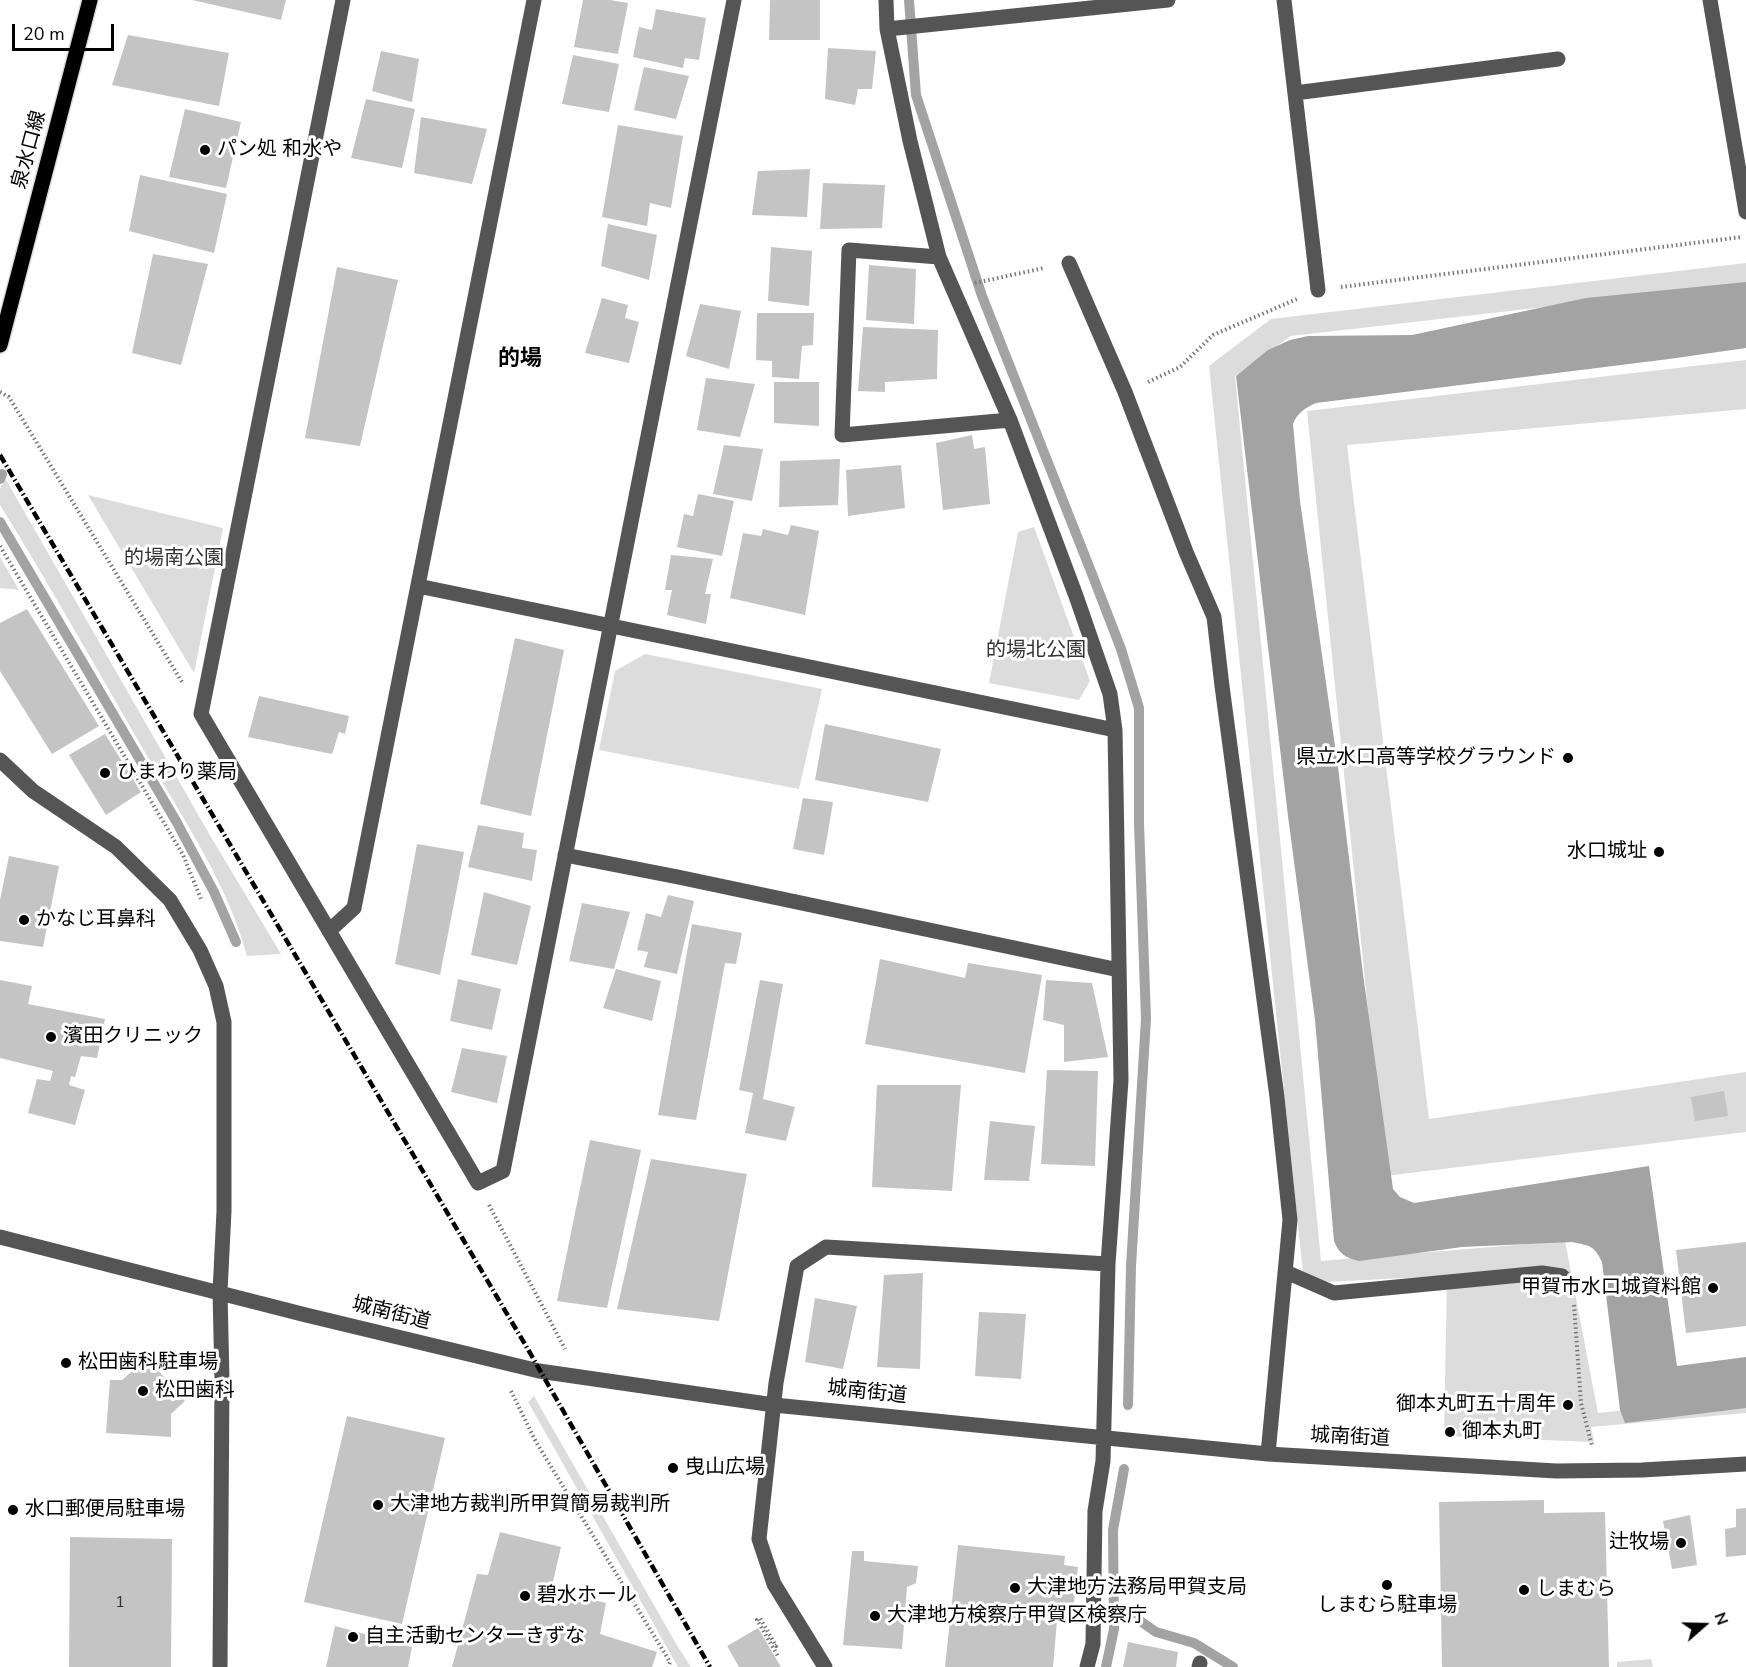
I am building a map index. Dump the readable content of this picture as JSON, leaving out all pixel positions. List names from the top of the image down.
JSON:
{
  "streets": {
    "main road": ["泉水口線"],
    "street": ["城南街道"]
  },
  "districts": ["的場"],
  "parks": ["的場南公園", "的場北公園"],
  "places": [
    "パン処 和水や",
    "県立水口高等学校グラウンド",
    "ひまわり薬局",
    "水口城址",
    "かなじ耳鼻科",
    "濱田クリニック",
    "甲賀市水口城資料館",
    "松田歯科駐車場",
    "松田歯科",
    "御本丸町五十周年",
    "御本丸町",
    "曳山広場",
    "大津地方裁判所甲賀簡易裁判所",
    "水口郵便局駐車場",
    "辻牧場",
    "しまむら駐車場",
    "大津地方法務局甲賀支局",
    "しまむら",
    "碧水ホール",
    "大津地方検察庁甲賀区検察庁",
    "自主活動センターきずな"
  ],
  "house_numbers": ["1"],
  "scale_bar": "20 m",
  "north": "right"
}
